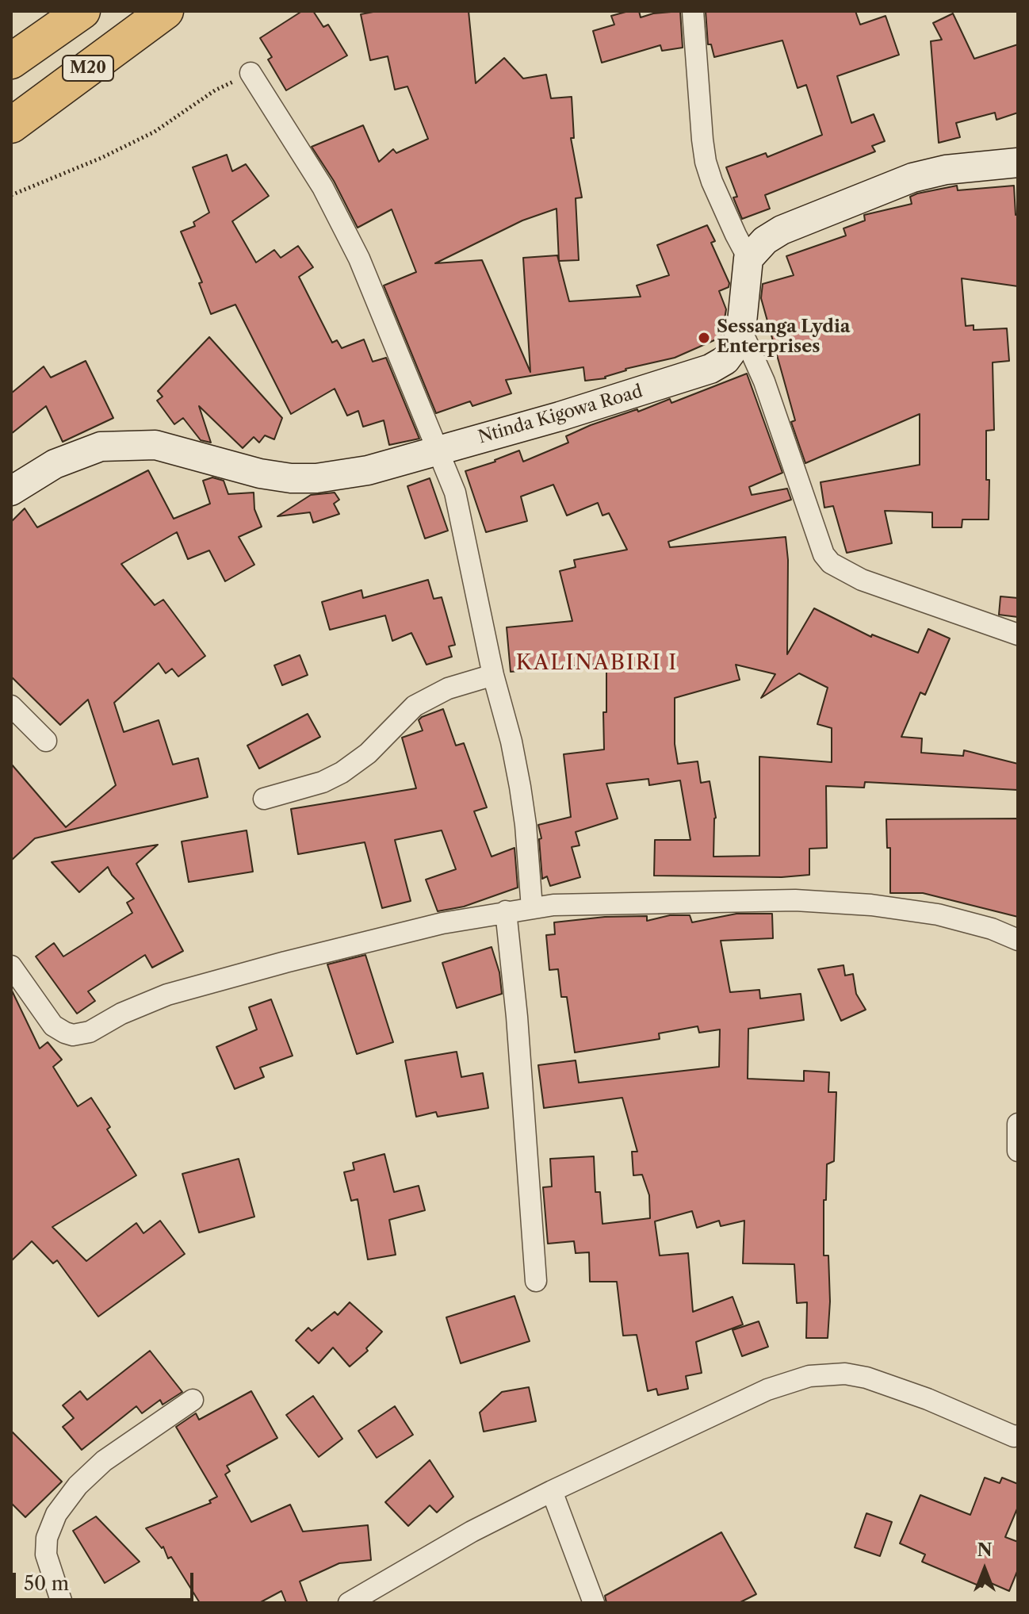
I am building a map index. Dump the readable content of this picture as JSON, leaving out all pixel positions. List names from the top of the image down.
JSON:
{
  "streets": {
    "highway": ["M20"],
    "street": ["Ntinda Kigowa Road"]
  },
  "districts": ["KALINABIRI I"],
  "places": ["Sessanga Lydia Enterprises"],
  "scale_bar": "50 m",
  "north": "top"
}
